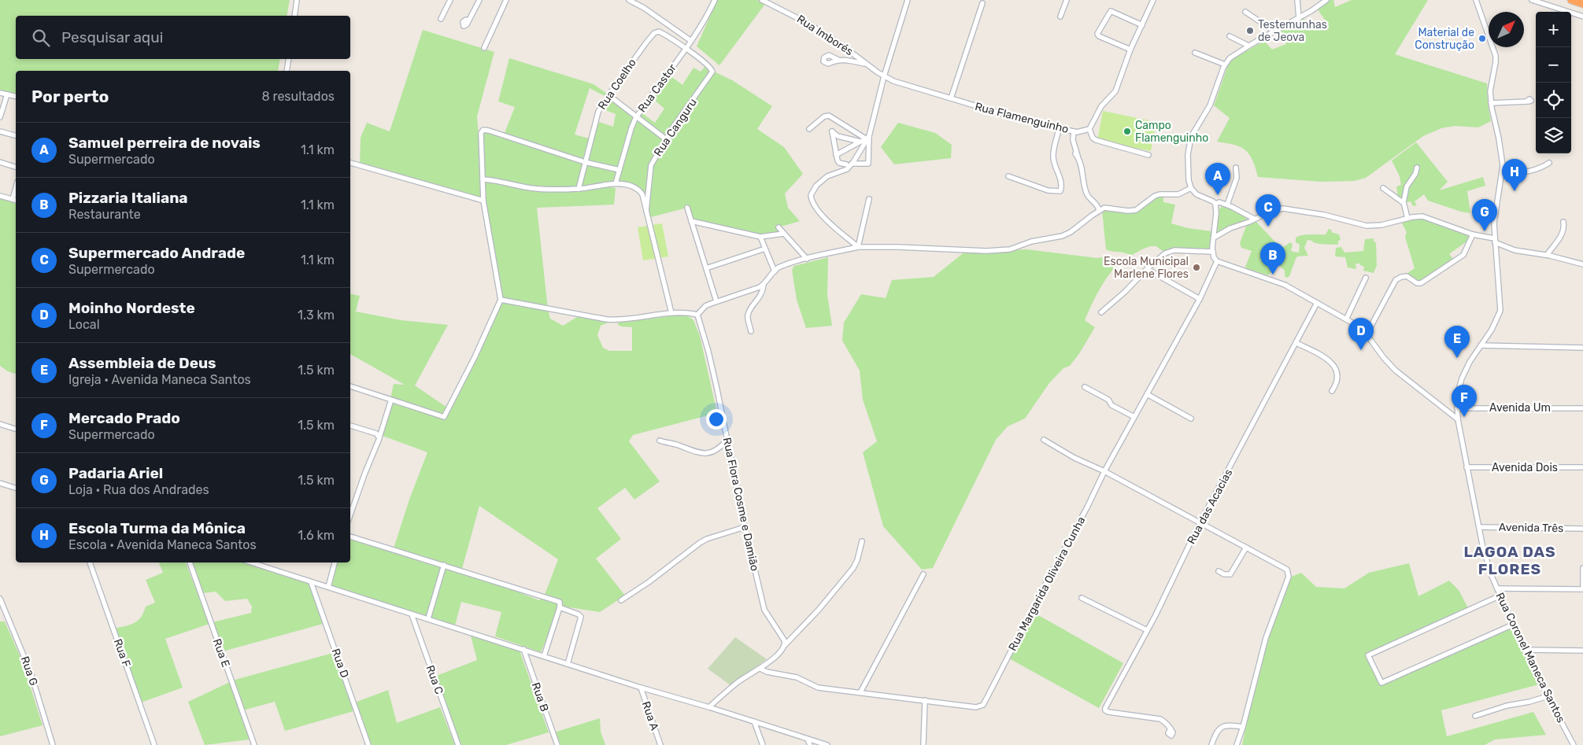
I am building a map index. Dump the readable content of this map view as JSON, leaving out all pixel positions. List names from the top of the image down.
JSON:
{
  "streets": {
    "street": [
      "Rua Imborés",
      "Rua Coelho",
      "Rua Castor",
      "Rua Flamenguinho",
      "Rua Canguru",
      "Avenida Um",
      "Avenida Dois",
      "Rua Flora Cosme e Damião",
      "Rua das Acacias",
      "Avenida Três",
      "Rua Margarida Oliveira Cunha",
      "Rua F",
      "Rua E",
      "Rua Coronel Maneca Santos",
      "Rua D",
      "Rua G",
      "Rua C",
      "Rua B",
      "Rua A"
    ]
  },
  "crossings": [
    ["Rua Imborés", "Rua Flamenguinho"],
    ["Rua Coelho", "Rua Castor"],
    ["Rua Coelho", "Rua Canguru"],
    ["Rua Castor", "Rua Canguru"],
    ["Avenida Um", "Rua Coronel Maneca Santos"],
    ["Avenida Dois", "Rua Coronel Maneca Santos"],
    ["Avenida Três", "Rua Coronel Maneca Santos"]
  ],
  "districts": ["LAGOA DAS FLORES"],
  "places": [
    "Testemunhas de Jeova",
    "Material de Construção",
    "Campo Flamenguinho",
    "Escola Municipal Marlene Flores"
  ],
  "north": "top right",
  "page": {
    "map_buttons": ["+", "−"],
    "search": "Pesquisar aqui",
    "heading": ["Por perto", "8 resultados"],
    "list": [
      {
        "mark": "A",
        "name": "Samuel perreira de novais",
        "note": "Supermercado",
        "value": "1.1 km"
      },
      {
        "mark": "B",
        "name": "Pizzaria Italiana",
        "note": "Restaurante",
        "value": "1.1 km"
      },
      {
        "mark": "C",
        "name": "Supermercado Andrade",
        "note": "Supermercado",
        "value": "1.1 km"
      },
      {
        "mark": "D",
        "name": "Moinho Nordeste",
        "note": "Local",
        "value": "1.3 km"
      },
      {
        "mark": "E",
        "name": "Assembleia de Deus",
        "note": "Igreja · Avenida Maneca Santos",
        "value": "1.5 km"
      },
      {
        "mark": "F",
        "name": "Mercado Prado",
        "note": "Supermercado",
        "value": "1.5 km"
      },
      {
        "mark": "G",
        "name": "Padaria Ariel",
        "note": "Loja · Rua dos Andrades",
        "value": "1.5 km"
      },
      {
        "mark": "H",
        "name": "Escola Turma da Mônica",
        "note": "Escola · Avenida Maneca Santos",
        "value": "1.6 km"
      }
    ],
    "pins": [
      "H",
      "A",
      "C",
      "G",
      "B",
      "D",
      "E",
      "F"
    ]
  }
}
